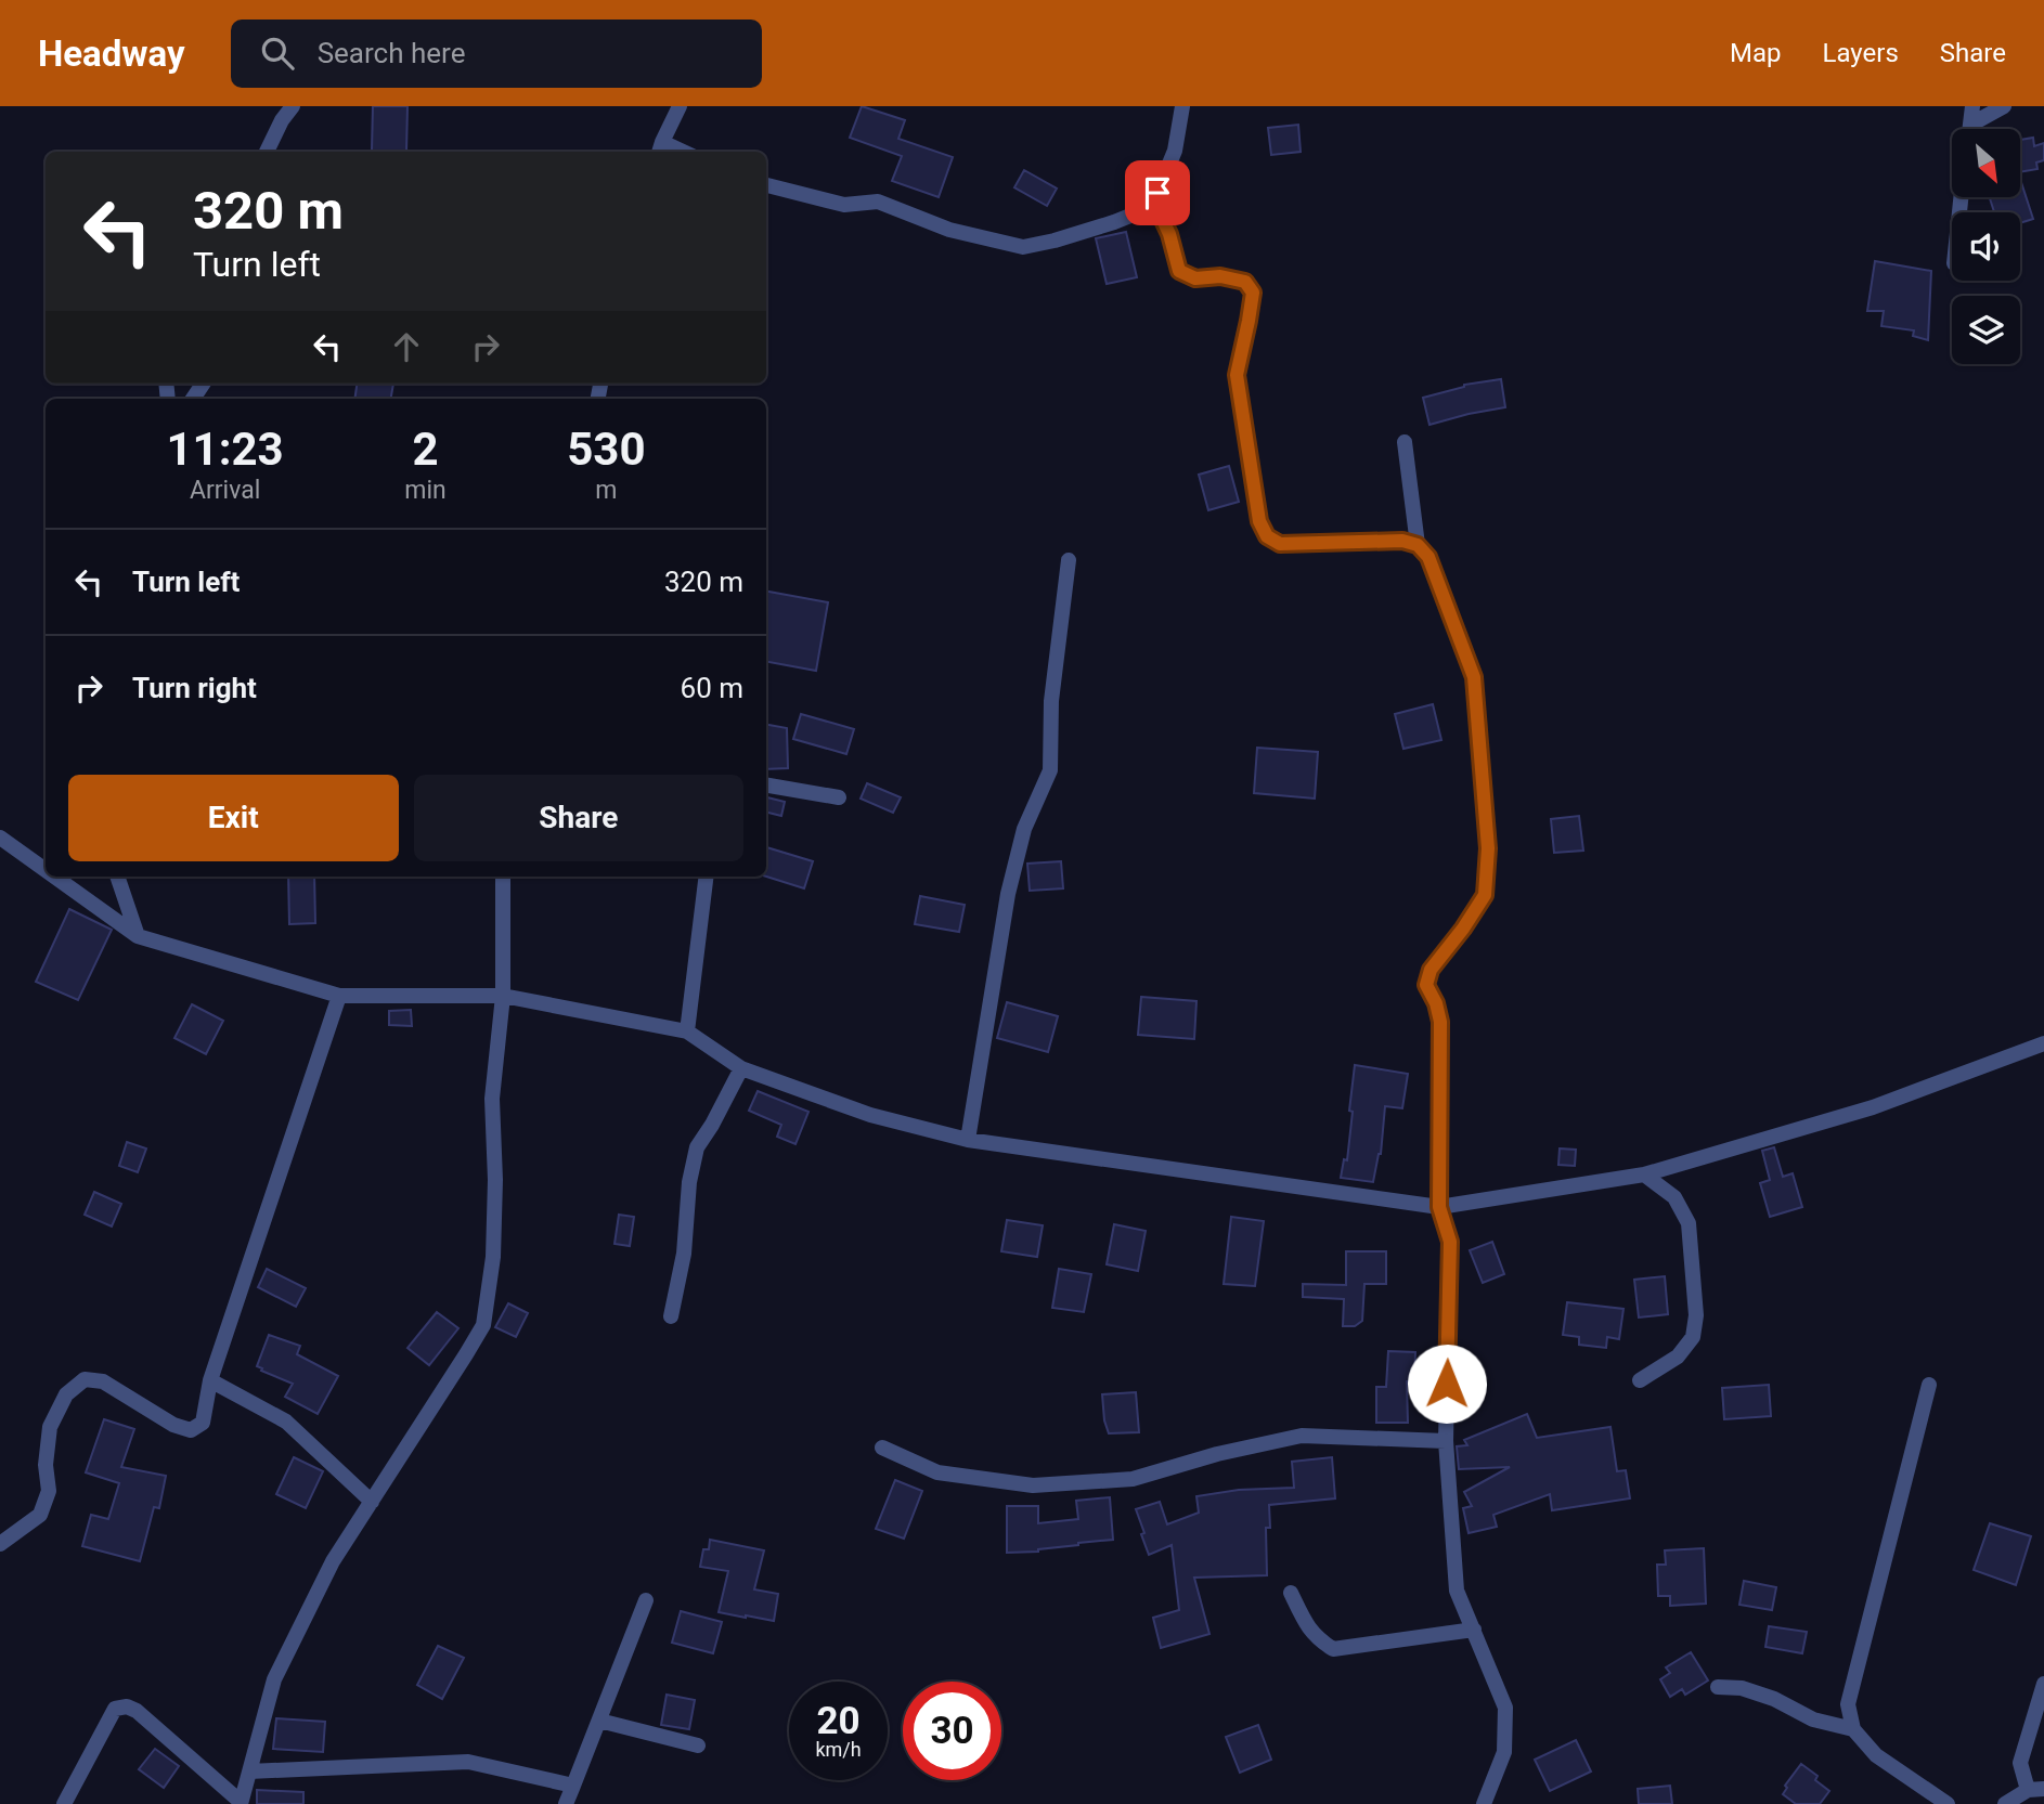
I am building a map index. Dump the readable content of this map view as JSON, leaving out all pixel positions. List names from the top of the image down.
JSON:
{
  "north": "bottom right",
  "page": {
    "header": "Headway",
    "search": "Search here",
    "nav": ["Map", "Layers", "Share"],
    "turn": ["320 m", "Turn left"],
    "eta": [
      "11:23",
      "Arrival",
      "2",
      "min",
      "530",
      "m"
    ],
    "list": [
      {
        "name": "Turn left",
        "value": "320 m"
      },
      {
        "name": "Turn right",
        "value": "60 m"
      }
    ],
    "buttons": ["Exit", "Share"],
    "speed": "20 km/h",
    "limit": "30"
  }
}
